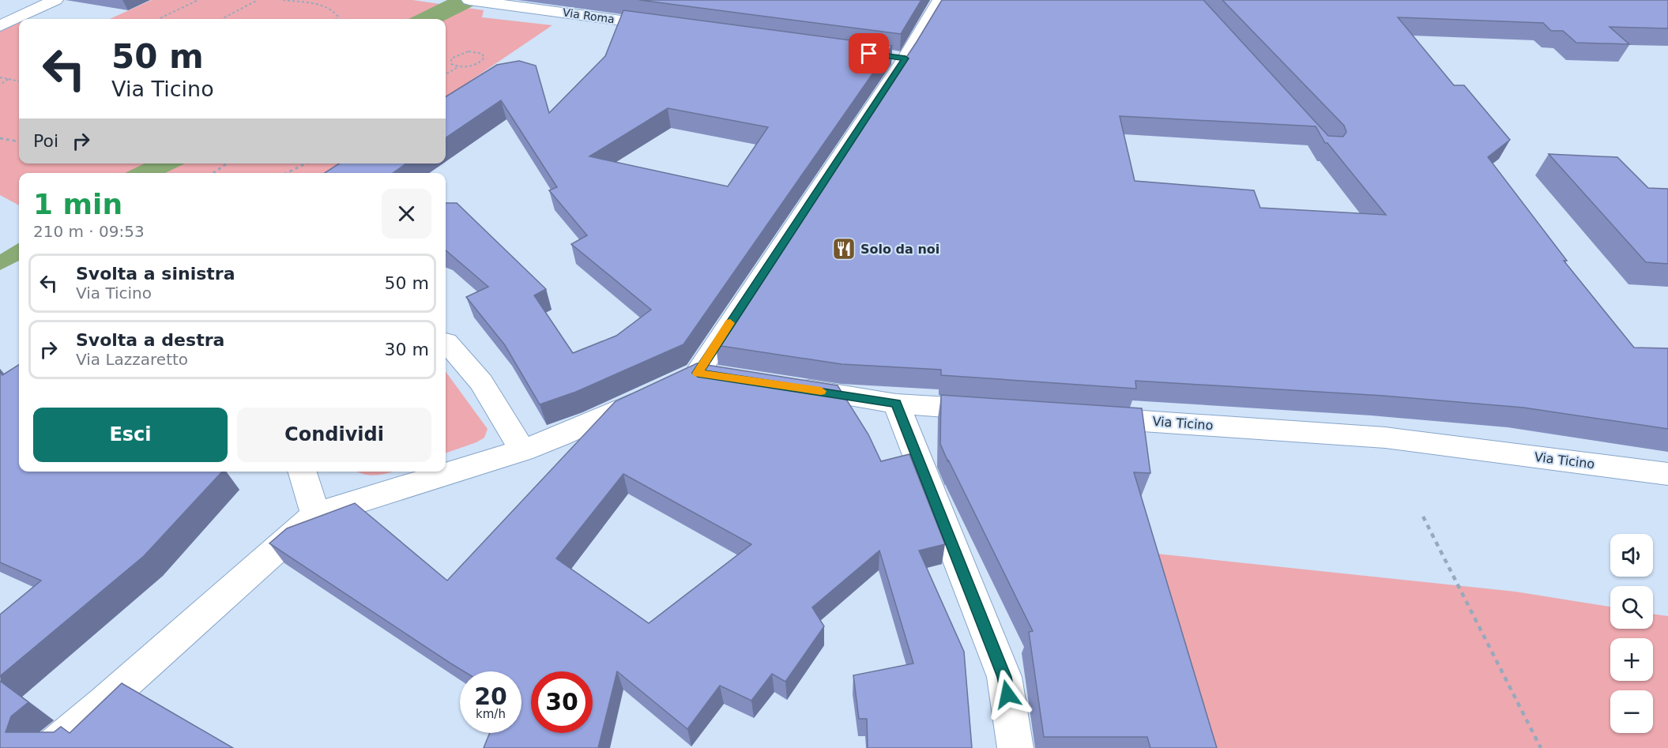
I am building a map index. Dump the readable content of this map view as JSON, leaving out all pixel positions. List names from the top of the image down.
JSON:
{
  "streets": {
    "street": ["Via Roma", "Via Ticino"]
  },
  "places": {
    "restaurant": ["Solo da noi"]
  },
  "page": {
    "turn": ["50 m", "Via Ticino"],
    "then": "Poi",
    "heading": ["1 min", "210 m · 09:53"],
    "list": [
      {
        "name": "Svolta a sinistra",
        "note": "Via Ticino",
        "value": "50 m"
      },
      {
        "name": "Svolta a destra",
        "note": "Via Lazzaretto",
        "value": "30 m"
      }
    ],
    "buttons": ["Esci", "Condividi"],
    "map_buttons": ["+", "−"],
    "speed": "20 km/h",
    "limit": "30"
  }
}
